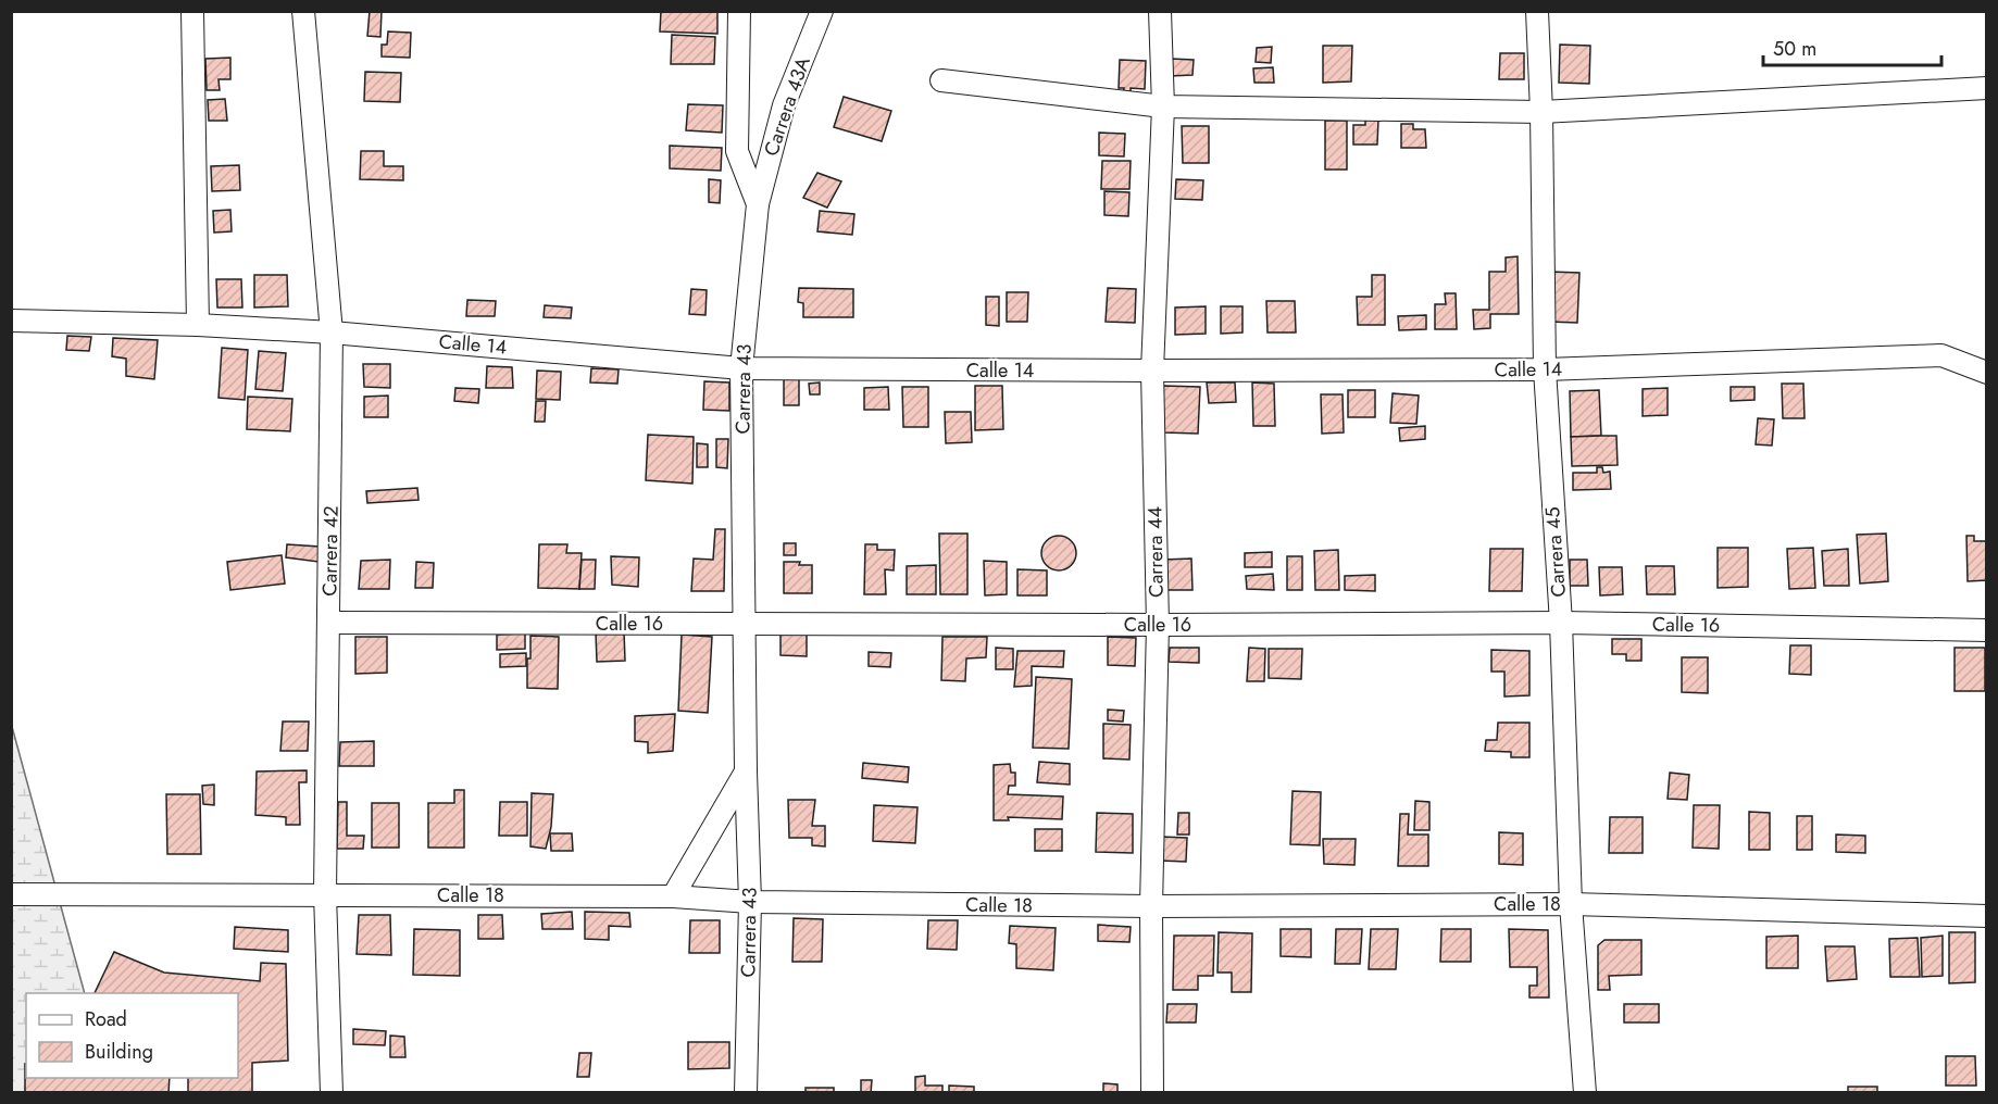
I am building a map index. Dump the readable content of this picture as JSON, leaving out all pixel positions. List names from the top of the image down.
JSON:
{
  "streets": {
    "street": [
      "Carrera 43A",
      "Calle 14",
      "Carrera 43",
      "Carrera 42",
      "Carrera 44",
      "Carrera 45",
      "Calle 16",
      "Calle 18"
    ]
  },
  "crossings": [
    ["Carrera 43A", "Carrera 43"],
    ["Calle 14", "Carrera 43"],
    ["Calle 14", "Carrera 42"],
    ["Calle 14", "Carrera 44"],
    ["Calle 14", "Carrera 45"],
    ["Carrera 43", "Calle 16"],
    ["Carrera 43", "Calle 18"],
    ["Carrera 42", "Calle 16"],
    ["Carrera 42", "Calle 18"],
    ["Carrera 44", "Calle 16"],
    ["Carrera 44", "Calle 18"],
    ["Carrera 45", "Calle 16"],
    ["Carrera 45", "Calle 18"]
  ],
  "legend": ["Road", "Building"],
  "scale_bar": "50 m"
}
